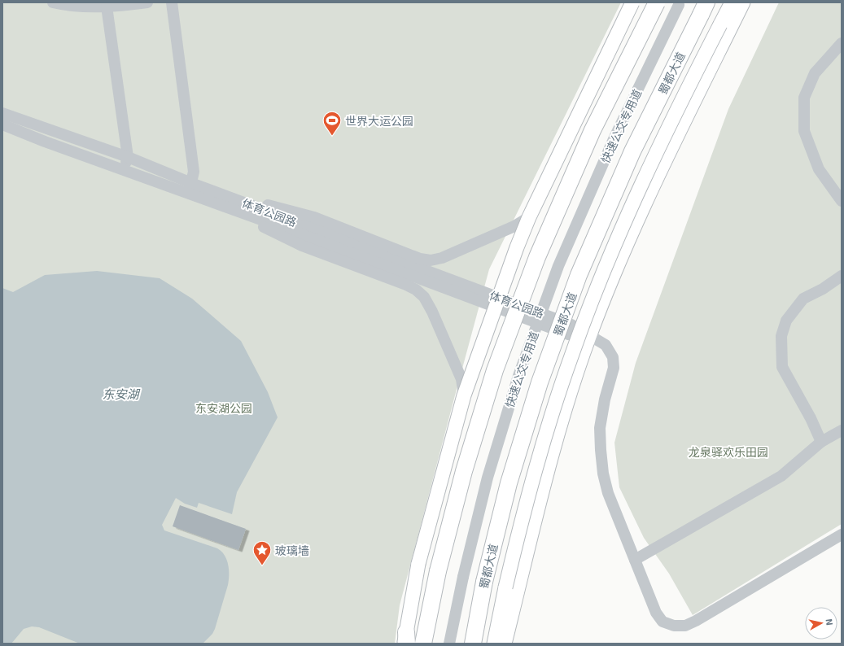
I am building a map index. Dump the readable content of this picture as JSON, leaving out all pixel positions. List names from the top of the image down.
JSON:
{
  "streets": {
    "highway": ["蜀都大道"],
    "street": ["快速公交专用道", "体育公园路"]
  },
  "water": ["东安湖"],
  "parks": ["东安湖公园", "龙泉驿欢乐田园"],
  "places": {
    "sports": ["世界大运公园"],
    "place": ["玻璃墙"]
  },
  "north": "right"
}
